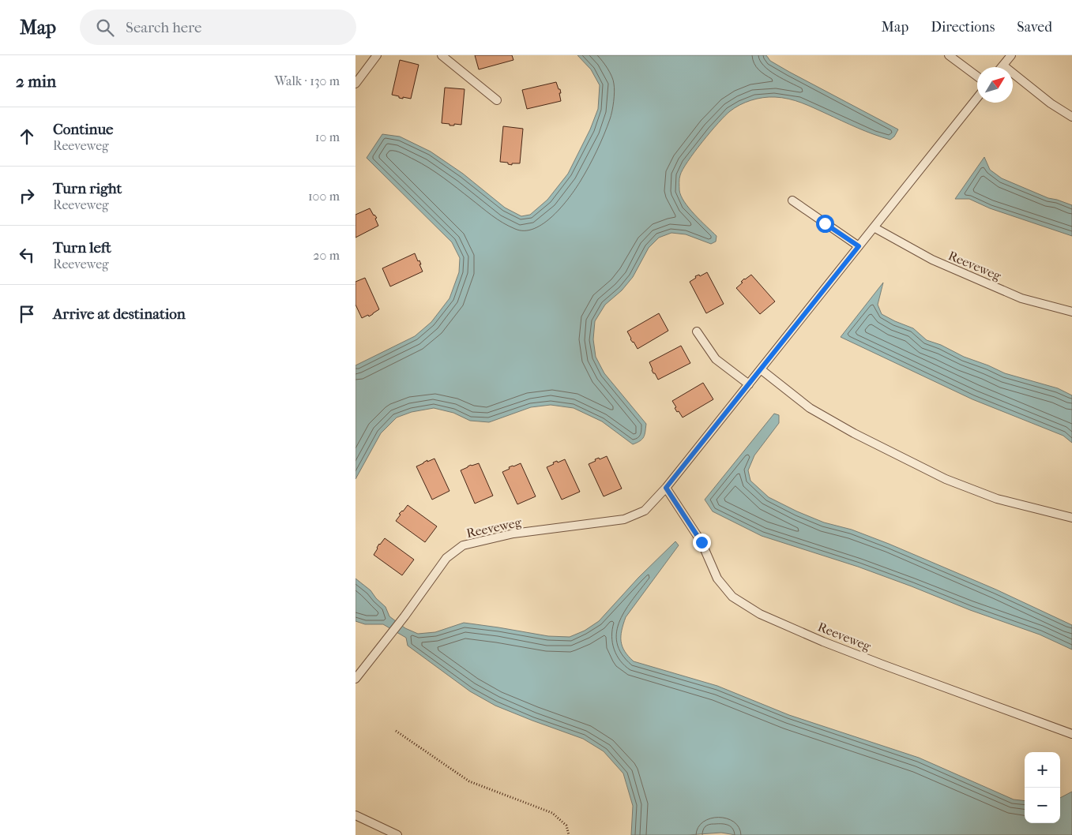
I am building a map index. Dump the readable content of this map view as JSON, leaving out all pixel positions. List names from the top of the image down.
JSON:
{
  "streets": {
    "lane": ["Reeveweg"]
  },
  "north": "top right",
  "page": {
    "header": "Map",
    "search": "Search here",
    "nav": ["Map", "Directions", "Saved"],
    "heading": ["2 min", "Walk · 130 m"],
    "list": [
      ["Continue", "Reeveweg", "10 m"],
      ["Turn right", "Reeveweg", "100 m"],
      ["Turn left", "Reeveweg", "20 m"],
      "Arrive at destination"
    ],
    "map_buttons": ["+", "−"]
  }
}
